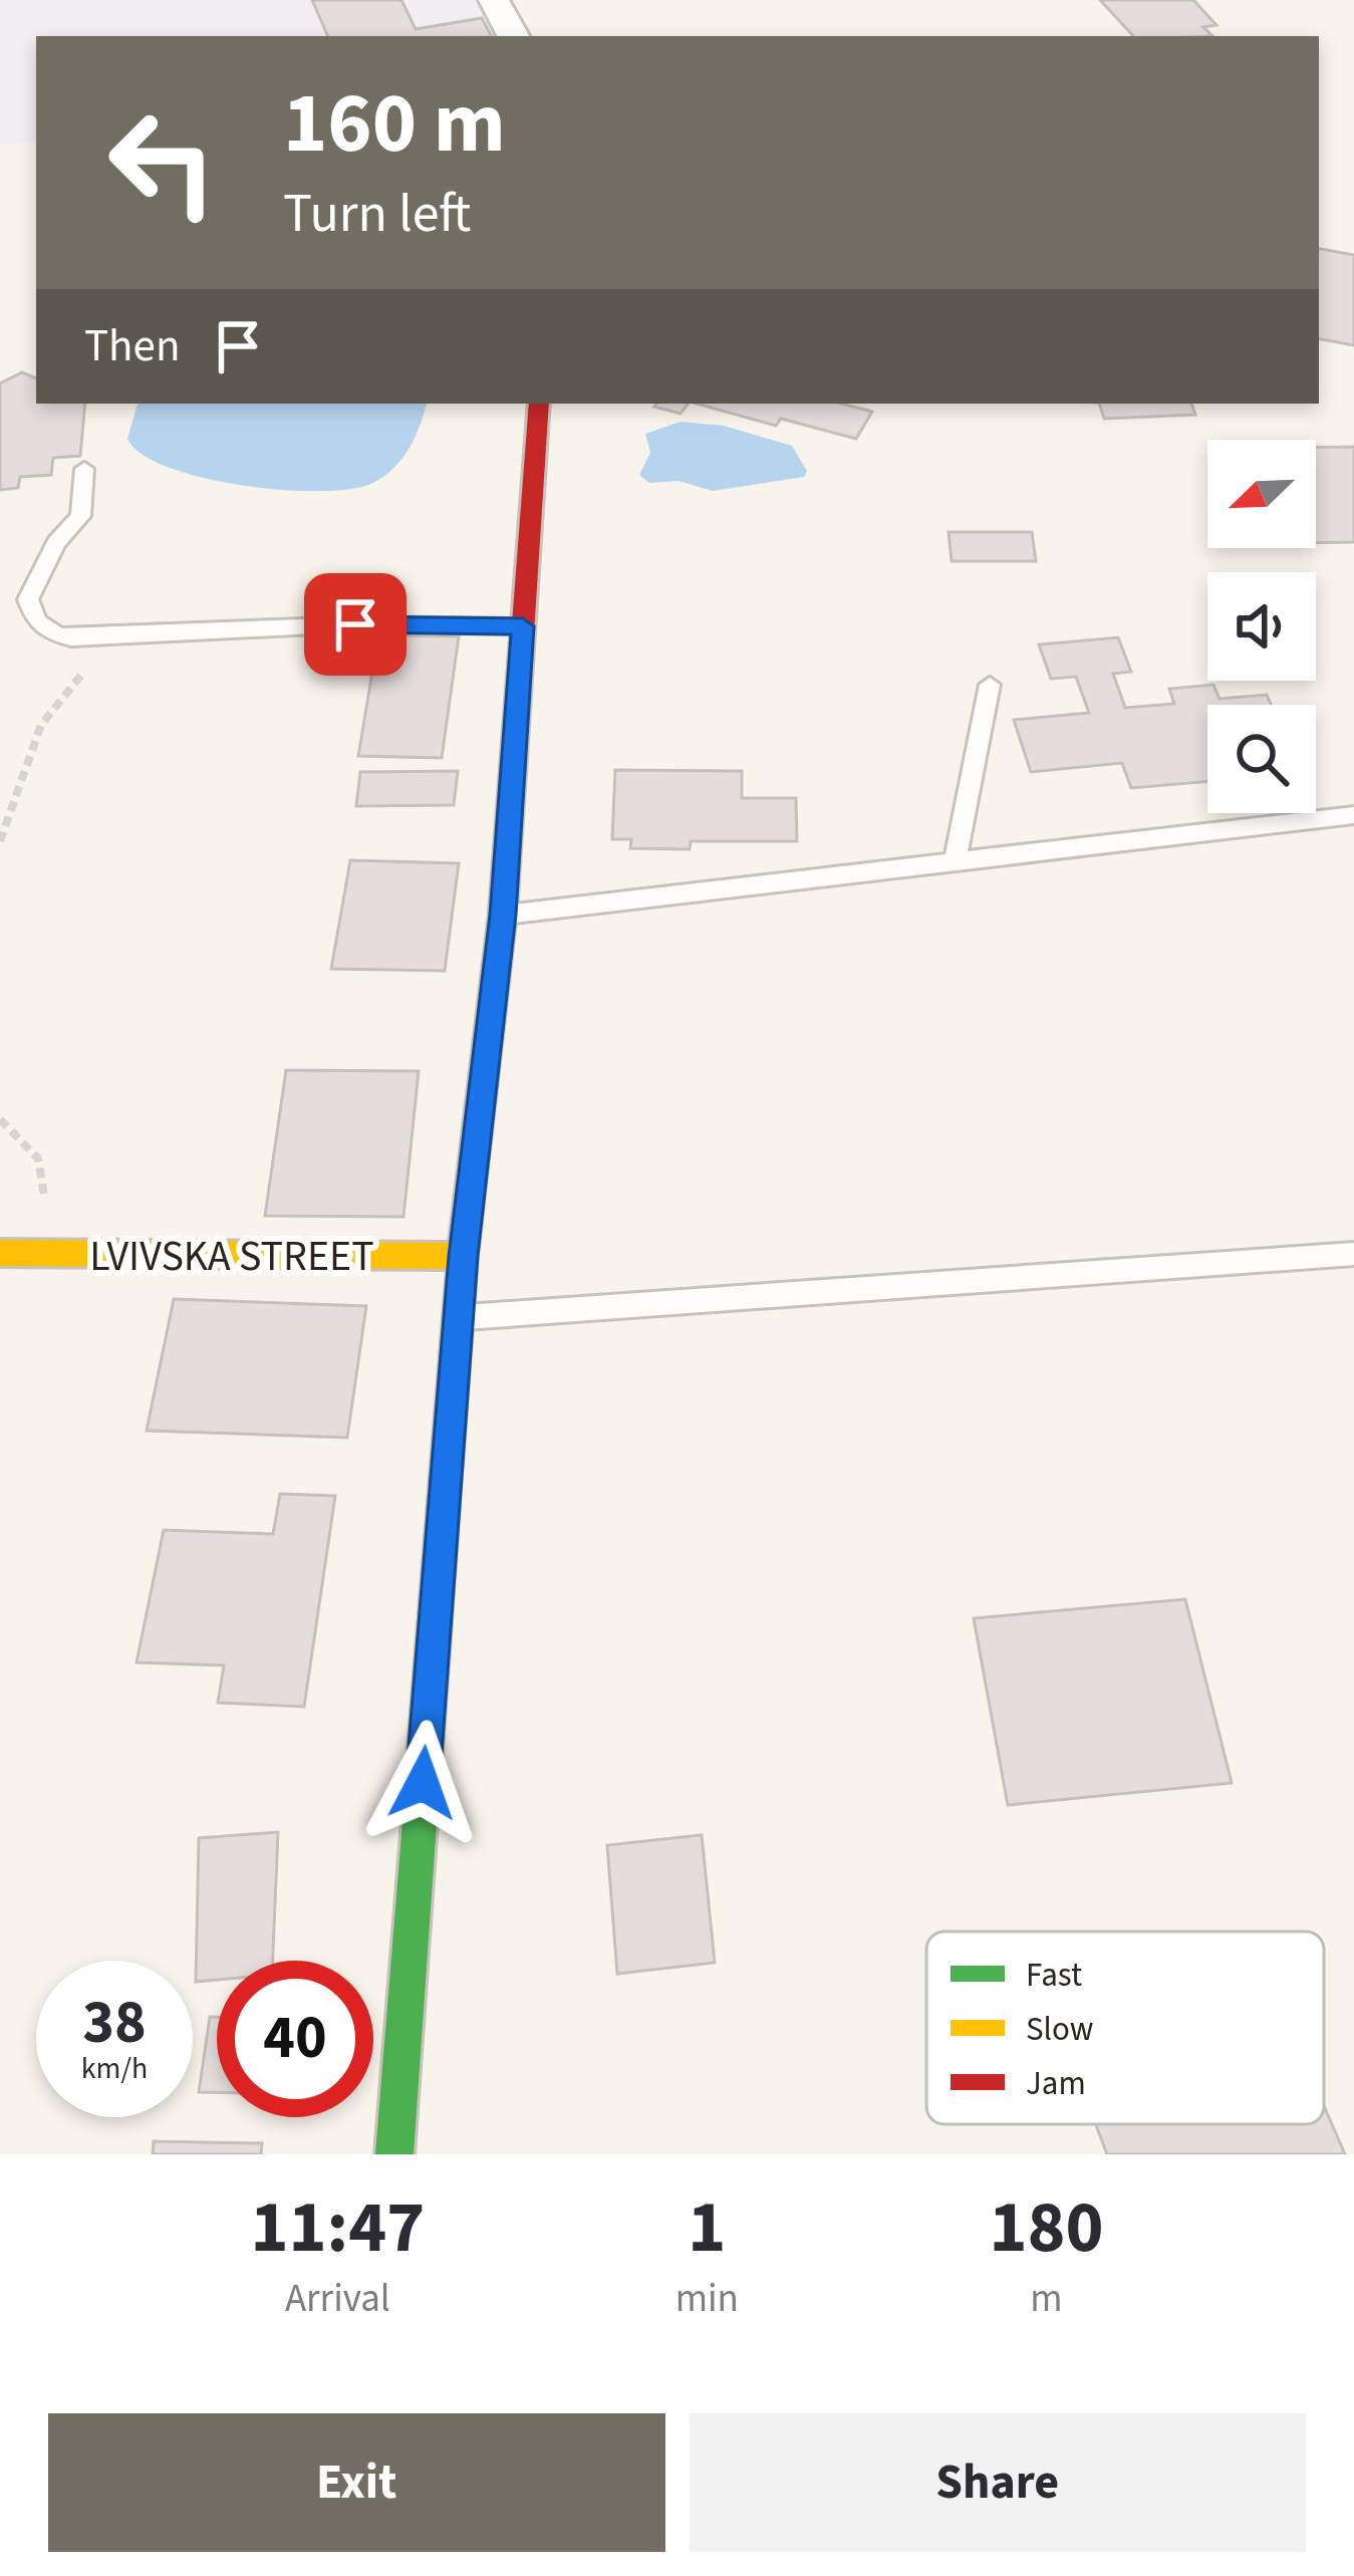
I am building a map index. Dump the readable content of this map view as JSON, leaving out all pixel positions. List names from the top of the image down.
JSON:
{
  "streets": {
    "street": ["LVIVSKA STREET"]
  },
  "legend": ["Fast", "Slow", "Jam"],
  "north": "bottom left",
  "page": {
    "turn": ["160 m", "Turn left"],
    "then": "Then",
    "speed": "38 km/h",
    "limit": "40",
    "eta": [
      "11:47",
      "Arrival",
      "1",
      "min",
      "180",
      "m"
    ],
    "buttons": ["Exit", "Share"]
  }
}
